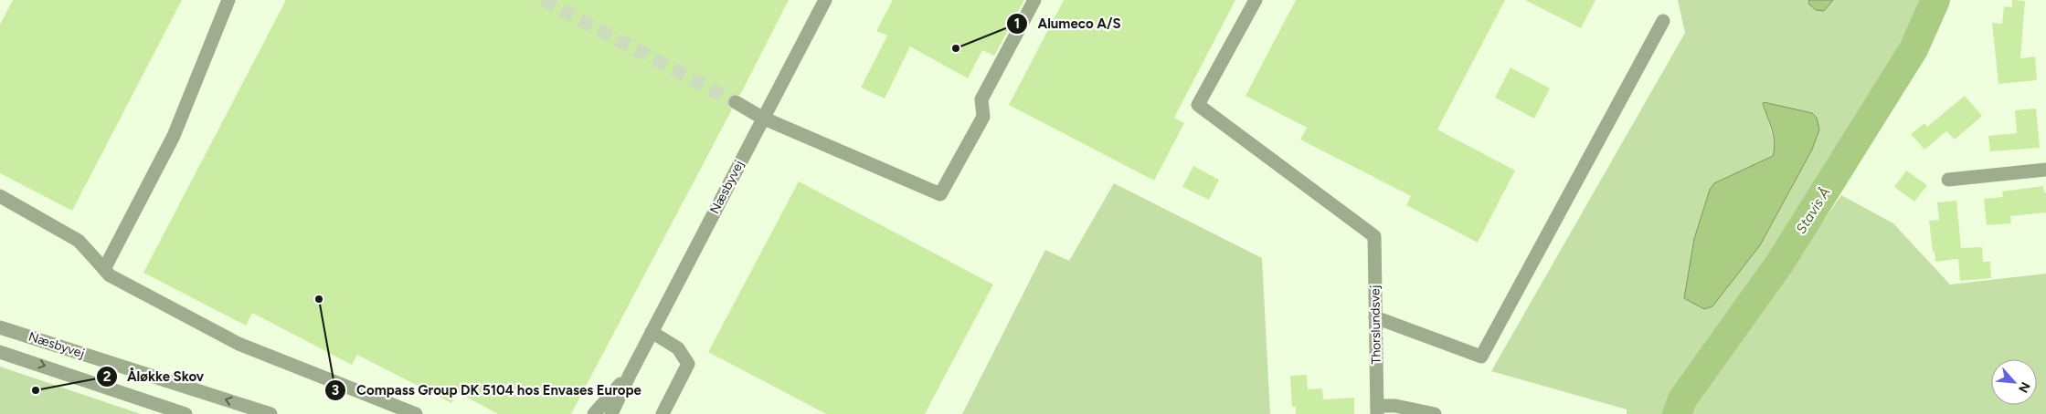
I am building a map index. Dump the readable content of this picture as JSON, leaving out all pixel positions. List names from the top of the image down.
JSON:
{
  "streets": {
    "street": ["Næsbyvej", "Thorslundsvej"]
  },
  "water": ["Stavis Å"],
  "places": ["Alumeco A/S", "Compass Group DK 5104 hos Envases Europe", "Åløkke Skov"],
  "north": "bottom right"
}
